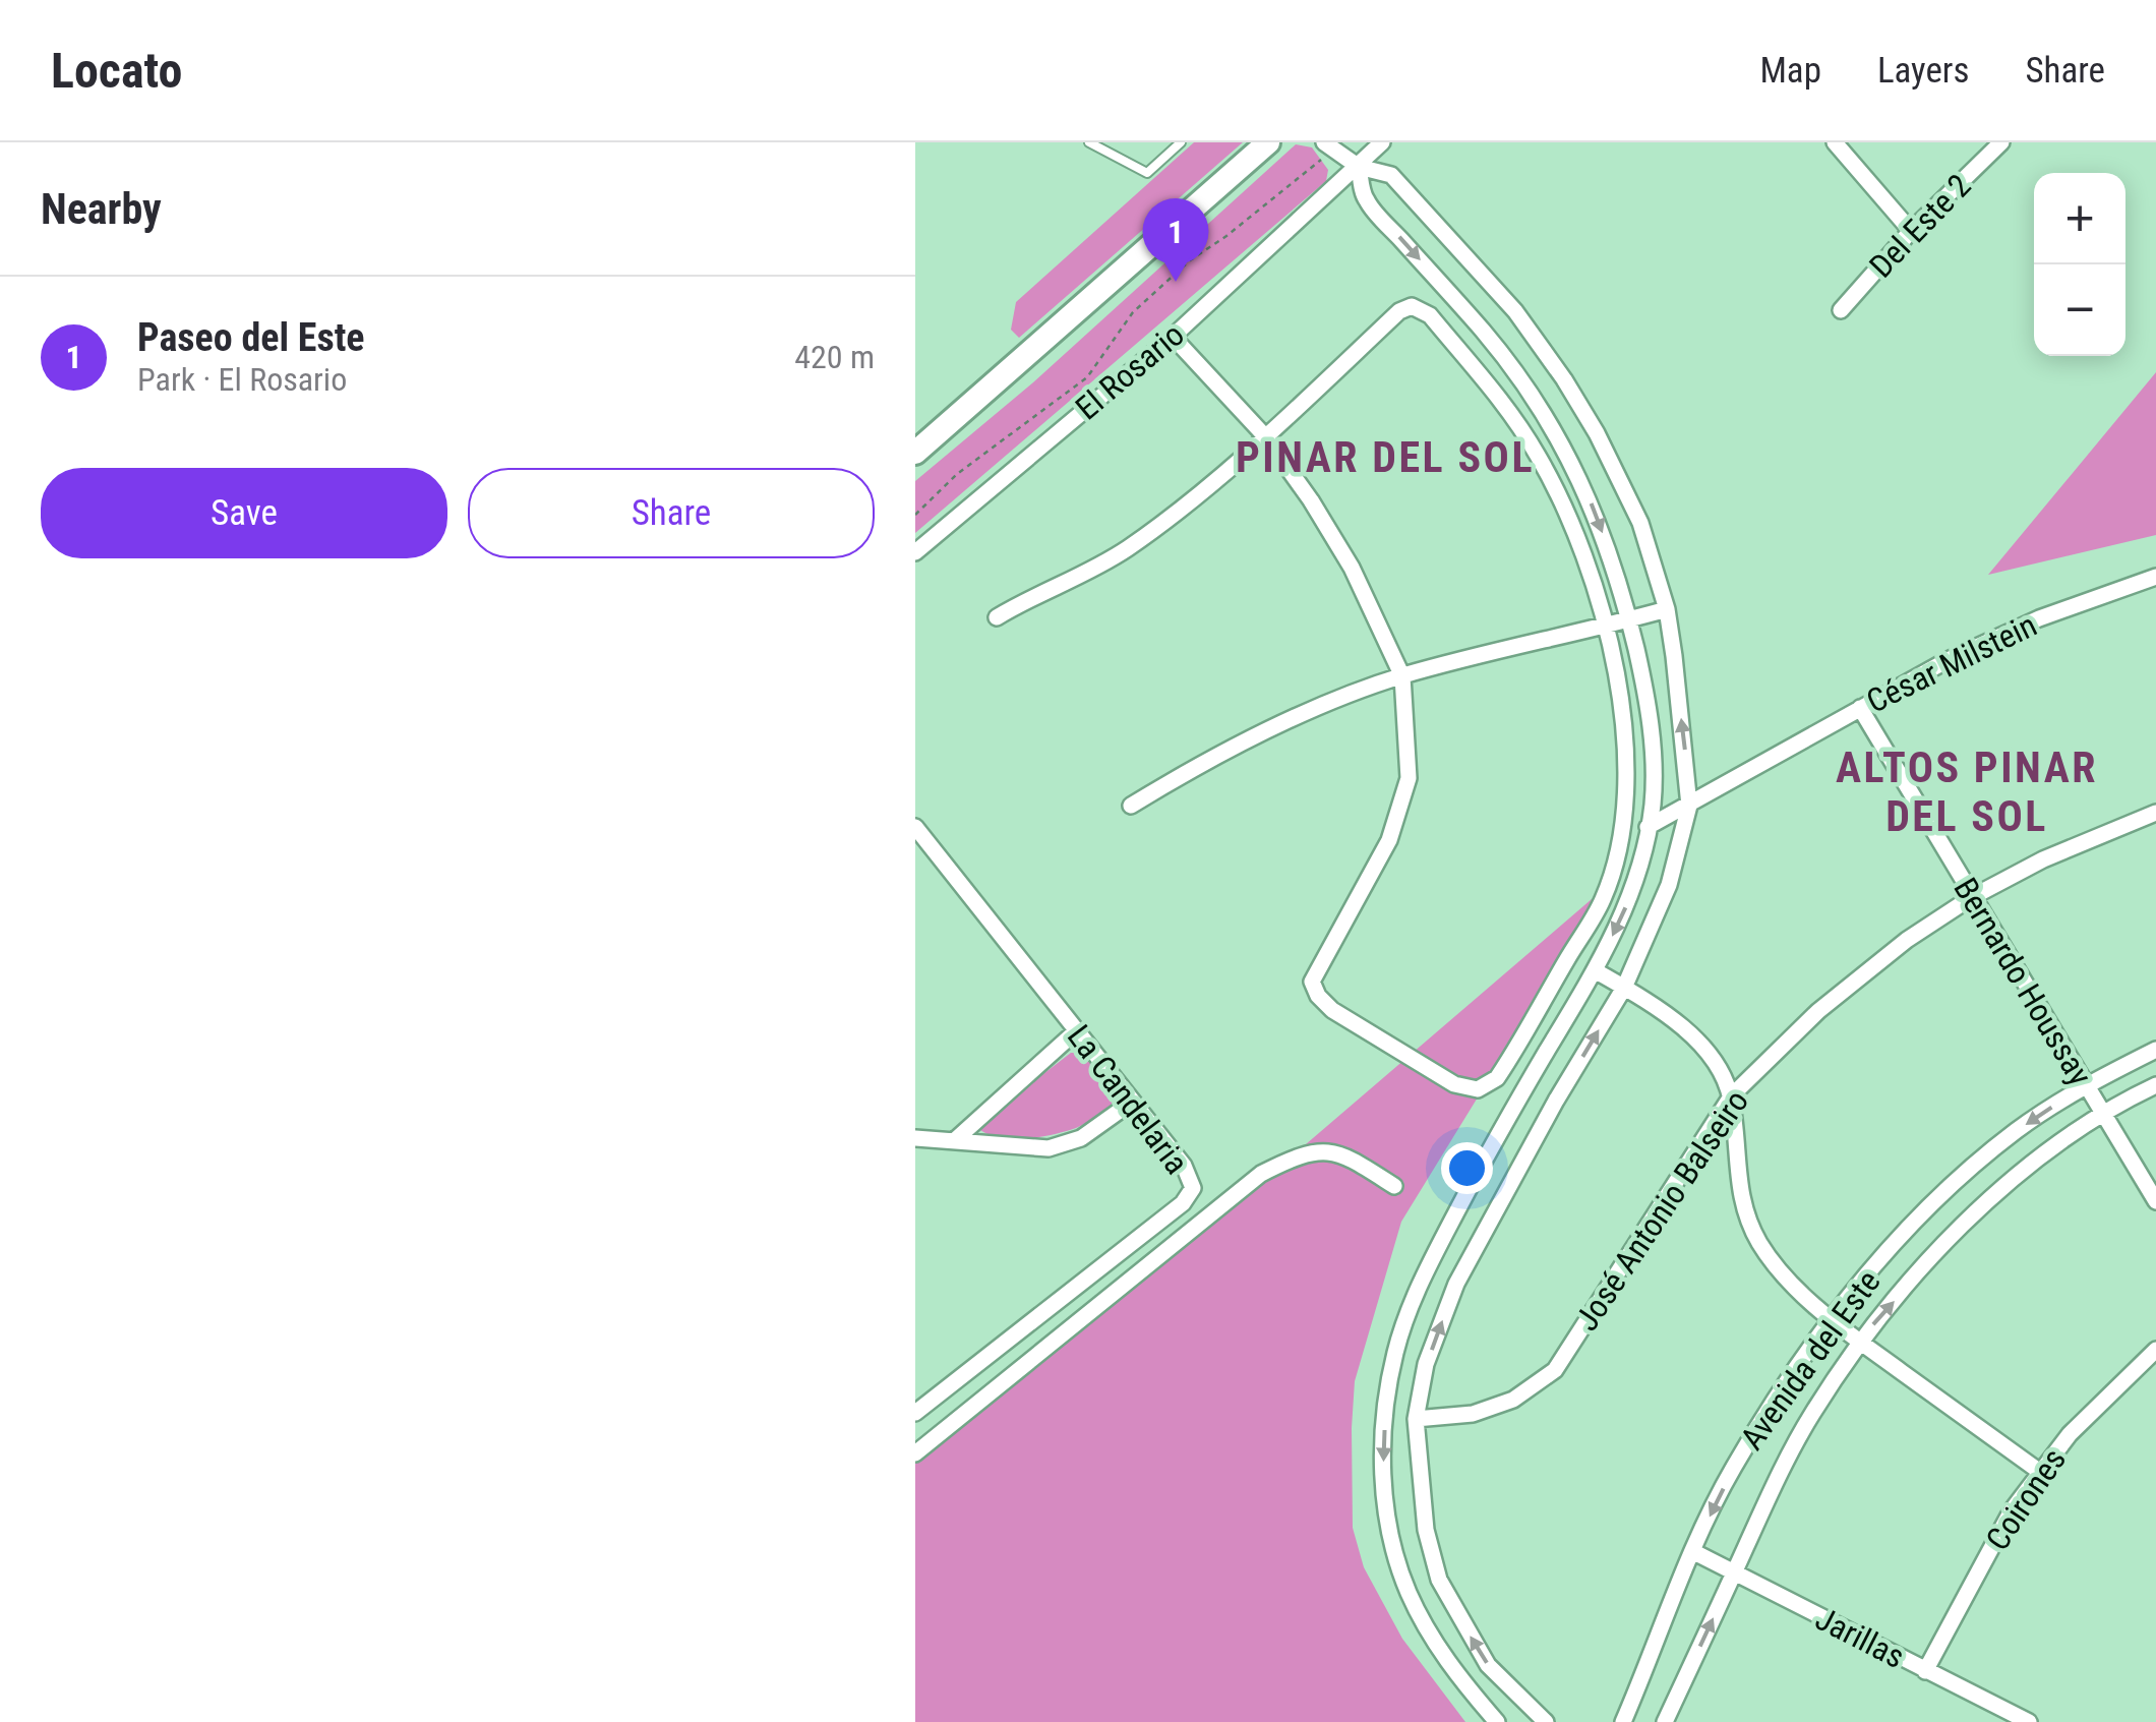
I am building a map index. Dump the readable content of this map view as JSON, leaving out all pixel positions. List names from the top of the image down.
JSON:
{
  "streets": {
    "street": [
      "Del Este 2",
      "El Rosario",
      "César Milstein",
      "Bernardo Houssay",
      "La Candelaria",
      "José Antonio Balseiro",
      "Avenida del Este",
      "Coirones",
      "Jarillas"
    ]
  },
  "crossings": [
    ["César Milstein", "Bernardo Houssay"],
    ["Bernardo Houssay", "José Antonio Balseiro"],
    ["Bernardo Houssay", "Avenida del Este"],
    ["Avenida del Este", "Jarillas"],
    ["Coirones", "Jarillas"]
  ],
  "districts": ["PINAR DEL SOL", "ALTOS PINAR DEL SOL"],
  "page": {
    "header": "Locato",
    "nav": ["Map", "Layers", "Share"],
    "heading": "Nearby",
    "map_buttons": ["+", "−"],
    "pins": "1",
    "list": [
      {
        "mark": "1",
        "name": "Paseo del Este",
        "note": "Park · El Rosario",
        "value": "420 m"
      }
    ],
    "buttons": ["Save", "Share"]
  }
}
